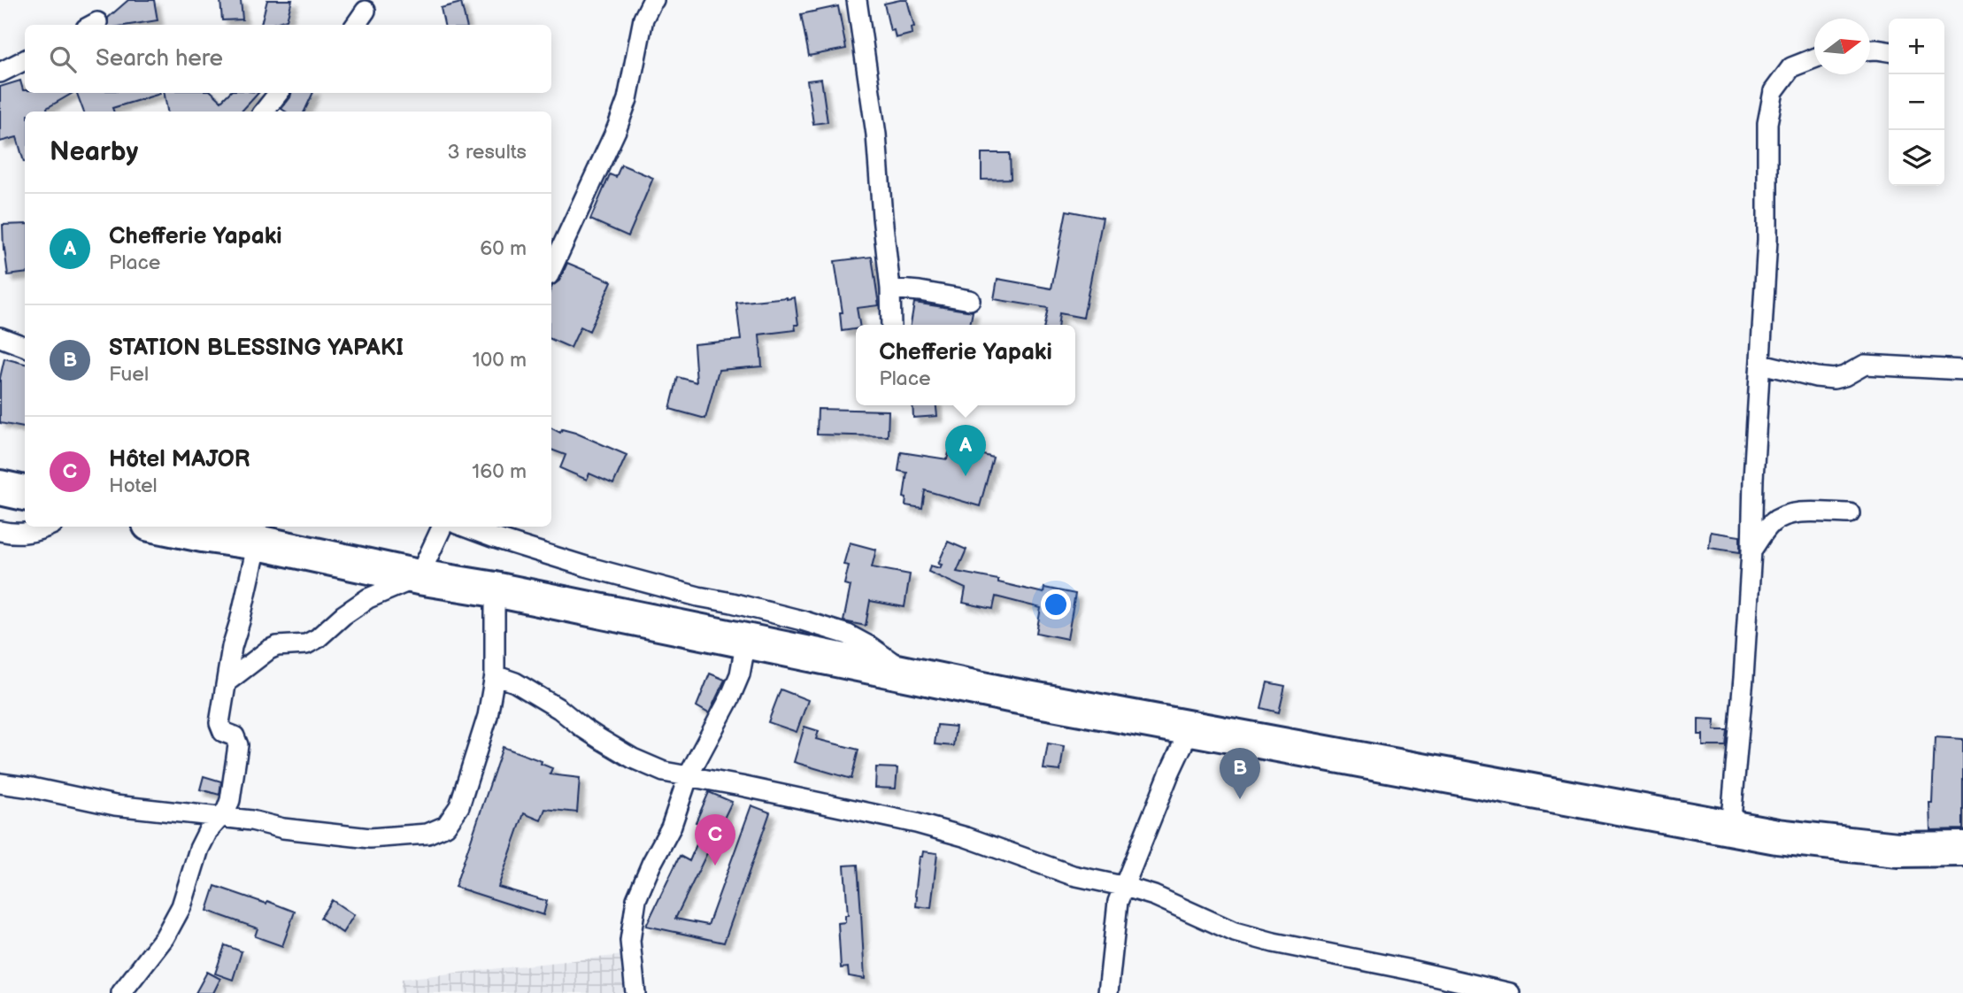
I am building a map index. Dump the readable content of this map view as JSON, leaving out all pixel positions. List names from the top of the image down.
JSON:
{
  "north": "right",
  "page": {
    "map_buttons": ["+", "−"],
    "search": "Search here",
    "heading": ["Nearby", "3 results"],
    "list": [
      {
        "mark": "A",
        "name": "Chefferie Yapaki",
        "note": "Place",
        "value": "60 m"
      },
      {
        "mark": "B",
        "name": "STATION BLESSING YAPAKI",
        "note": "Fuel",
        "value": "100 m"
      },
      {
        "mark": "C",
        "name": "Hôtel MAJOR",
        "note": "Hotel",
        "value": "160 m"
      }
    ],
    "popup": ["Chefferie Yapaki", "Place"],
    "pins": ["A", "B", "C"]
  }
}
